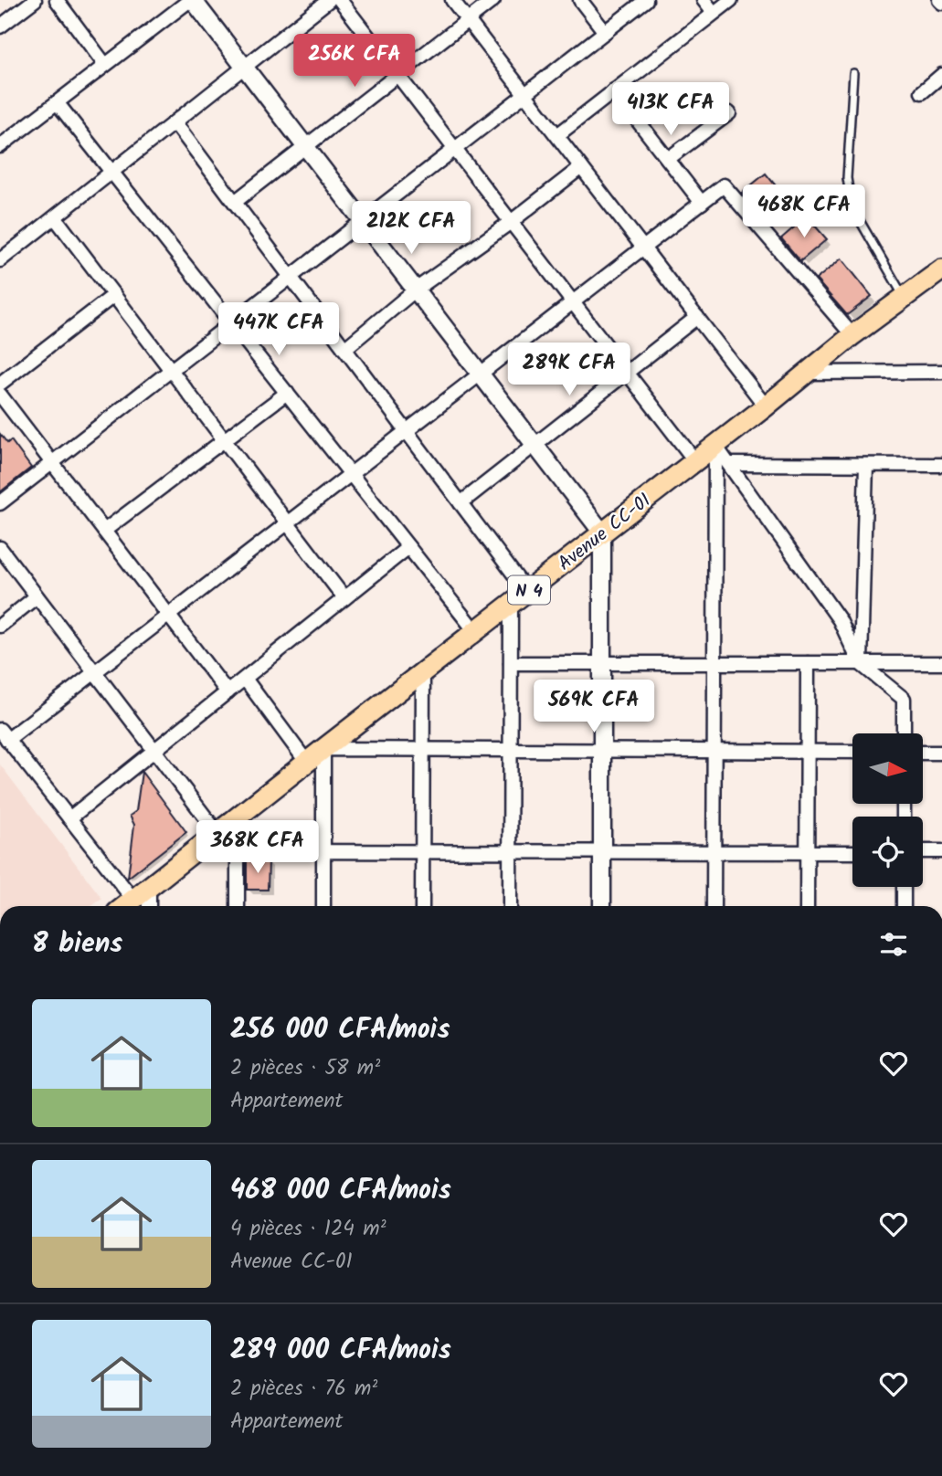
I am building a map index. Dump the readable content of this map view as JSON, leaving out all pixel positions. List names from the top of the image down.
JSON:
{
  "streets": {
    "main road": ["Avenue CC-01", "N 4"]
  },
  "north": "right",
  "page": {
    "price": [
      "256K CFA",
      "413K CFA",
      "468K CFA",
      "212K CFA",
      "447K CFA",
      "289K CFA",
      "569K CFA",
      "368K CFA"
    ],
    "heading": "8 biens",
    "list": [
      {
        "name": "256 000 CFA/mois",
        "note": "2 pièces · 58 m² · Appartement"
      },
      {
        "name": "468 000 CFA/mois",
        "note": "4 pièces · 124 m² · Avenue CC-01"
      },
      {
        "name": "289 000 CFA/mois",
        "note": "2 pièces · 76 m² · Appartement"
      }
    ]
  }
}
